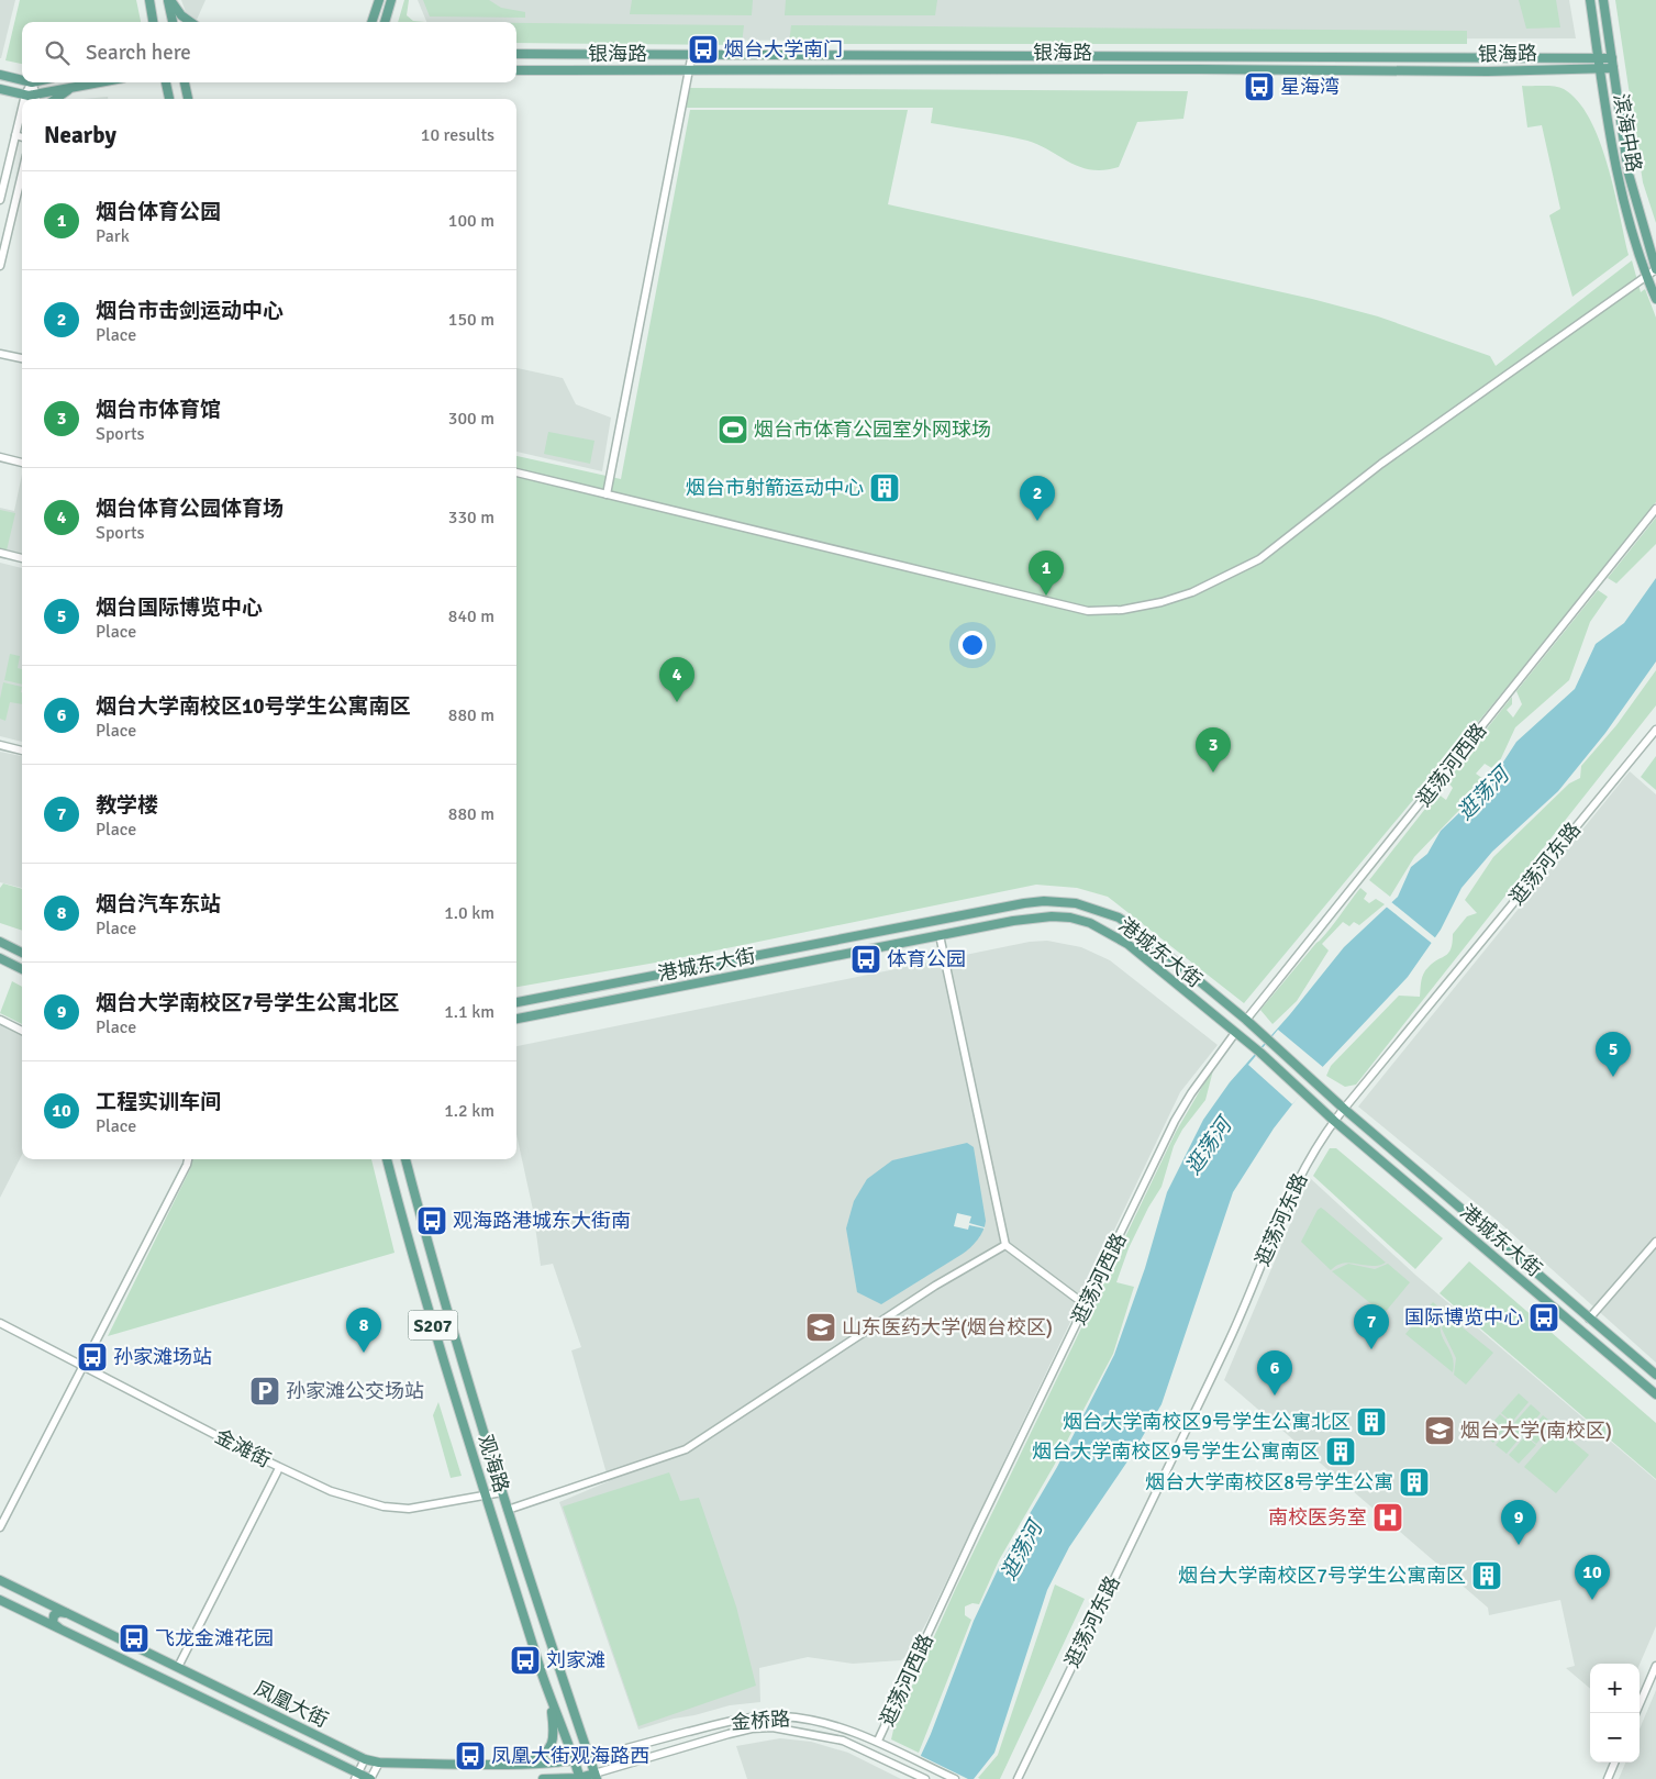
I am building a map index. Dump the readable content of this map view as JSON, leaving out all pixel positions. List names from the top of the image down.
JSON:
{
  "streets": {
    "main road": [
      "银海路",
      "滨海中路",
      "港城东大街",
      "S207",
      "观海路",
      "凤凰大街"
    ],
    "street": [
      "逛荡河西路",
      "逛荡河东路",
      "金滩街",
      "金桥路"
    ]
  },
  "crossings": [
    ["银海路", "滨海中路"],
    ["逛荡河西路", "港城东大街"],
    ["逛荡河西路", "金桥路"],
    ["逛荡河东路", "港城东大街"],
    ["金滩街", "观海路"],
    ["观海路", "凤凰大街"],
    ["观海路", "金桥路"],
    ["凤凰大街", "金桥路"]
  ],
  "water": ["逛荡河"],
  "places": {
    "bus stop": [
      "烟台大学南门",
      "星海湾",
      "体育公园",
      "观海路港城东大街南",
      "国际博览中心",
      "孙家滩场站",
      "飞龙金滩花园",
      "刘家滩",
      "凤凰大街观海路西"
    ],
    "sports": ["烟台市体育公园室外网球场"],
    "building": [
      "烟台市射箭运动中心",
      "烟台大学南校区9号学生公寓北区",
      "烟台大学南校区9号学生公寓南区",
      "烟台大学南校区8号学生公寓",
      "烟台大学南校区7号学生公寓南区"
    ],
    "school or university": ["山东医药大学(烟台校区)", "烟台大学(南校区)"],
    "parking": ["孙家滩公交场站"],
    "hospital": ["南校医务室"]
  },
  "page": {
    "search": "Search here",
    "heading": ["Nearby", "10 results"],
    "list": [
      {
        "mark": "1",
        "name": "烟台体育公园",
        "note": "Park",
        "value": "100 m"
      },
      {
        "mark": "2",
        "name": "烟台市击剑运动中心",
        "note": "Place",
        "value": "150 m"
      },
      {
        "mark": "3",
        "name": "烟台市体育馆",
        "note": "Sports",
        "value": "300 m"
      },
      {
        "mark": "4",
        "name": "烟台体育公园体育场",
        "note": "Sports",
        "value": "330 m"
      },
      {
        "mark": "5",
        "name": "烟台国际博览中心",
        "note": "Place",
        "value": "840 m"
      },
      {
        "mark": "6",
        "name": "烟台大学南校区10号学生公寓南区",
        "note": "Place",
        "value": "880 m"
      },
      {
        "mark": "7",
        "name": "教学楼",
        "note": "Place",
        "value": "880 m"
      },
      {
        "mark": "8",
        "name": "烟台汽车东站",
        "note": "Place",
        "value": "1.0 km"
      },
      {
        "mark": "9",
        "name": "烟台大学南校区7号学生公寓北区",
        "note": "Place",
        "value": "1.1 km"
      },
      {
        "mark": "10",
        "name": "工程实训车间",
        "note": "Place",
        "value": "1.2 km"
      }
    ],
    "pins": [
      "2",
      "1",
      "4",
      "3",
      "5",
      "7",
      "8",
      "6",
      "9",
      "10"
    ],
    "map_buttons": ["+", "−"]
  }
}
